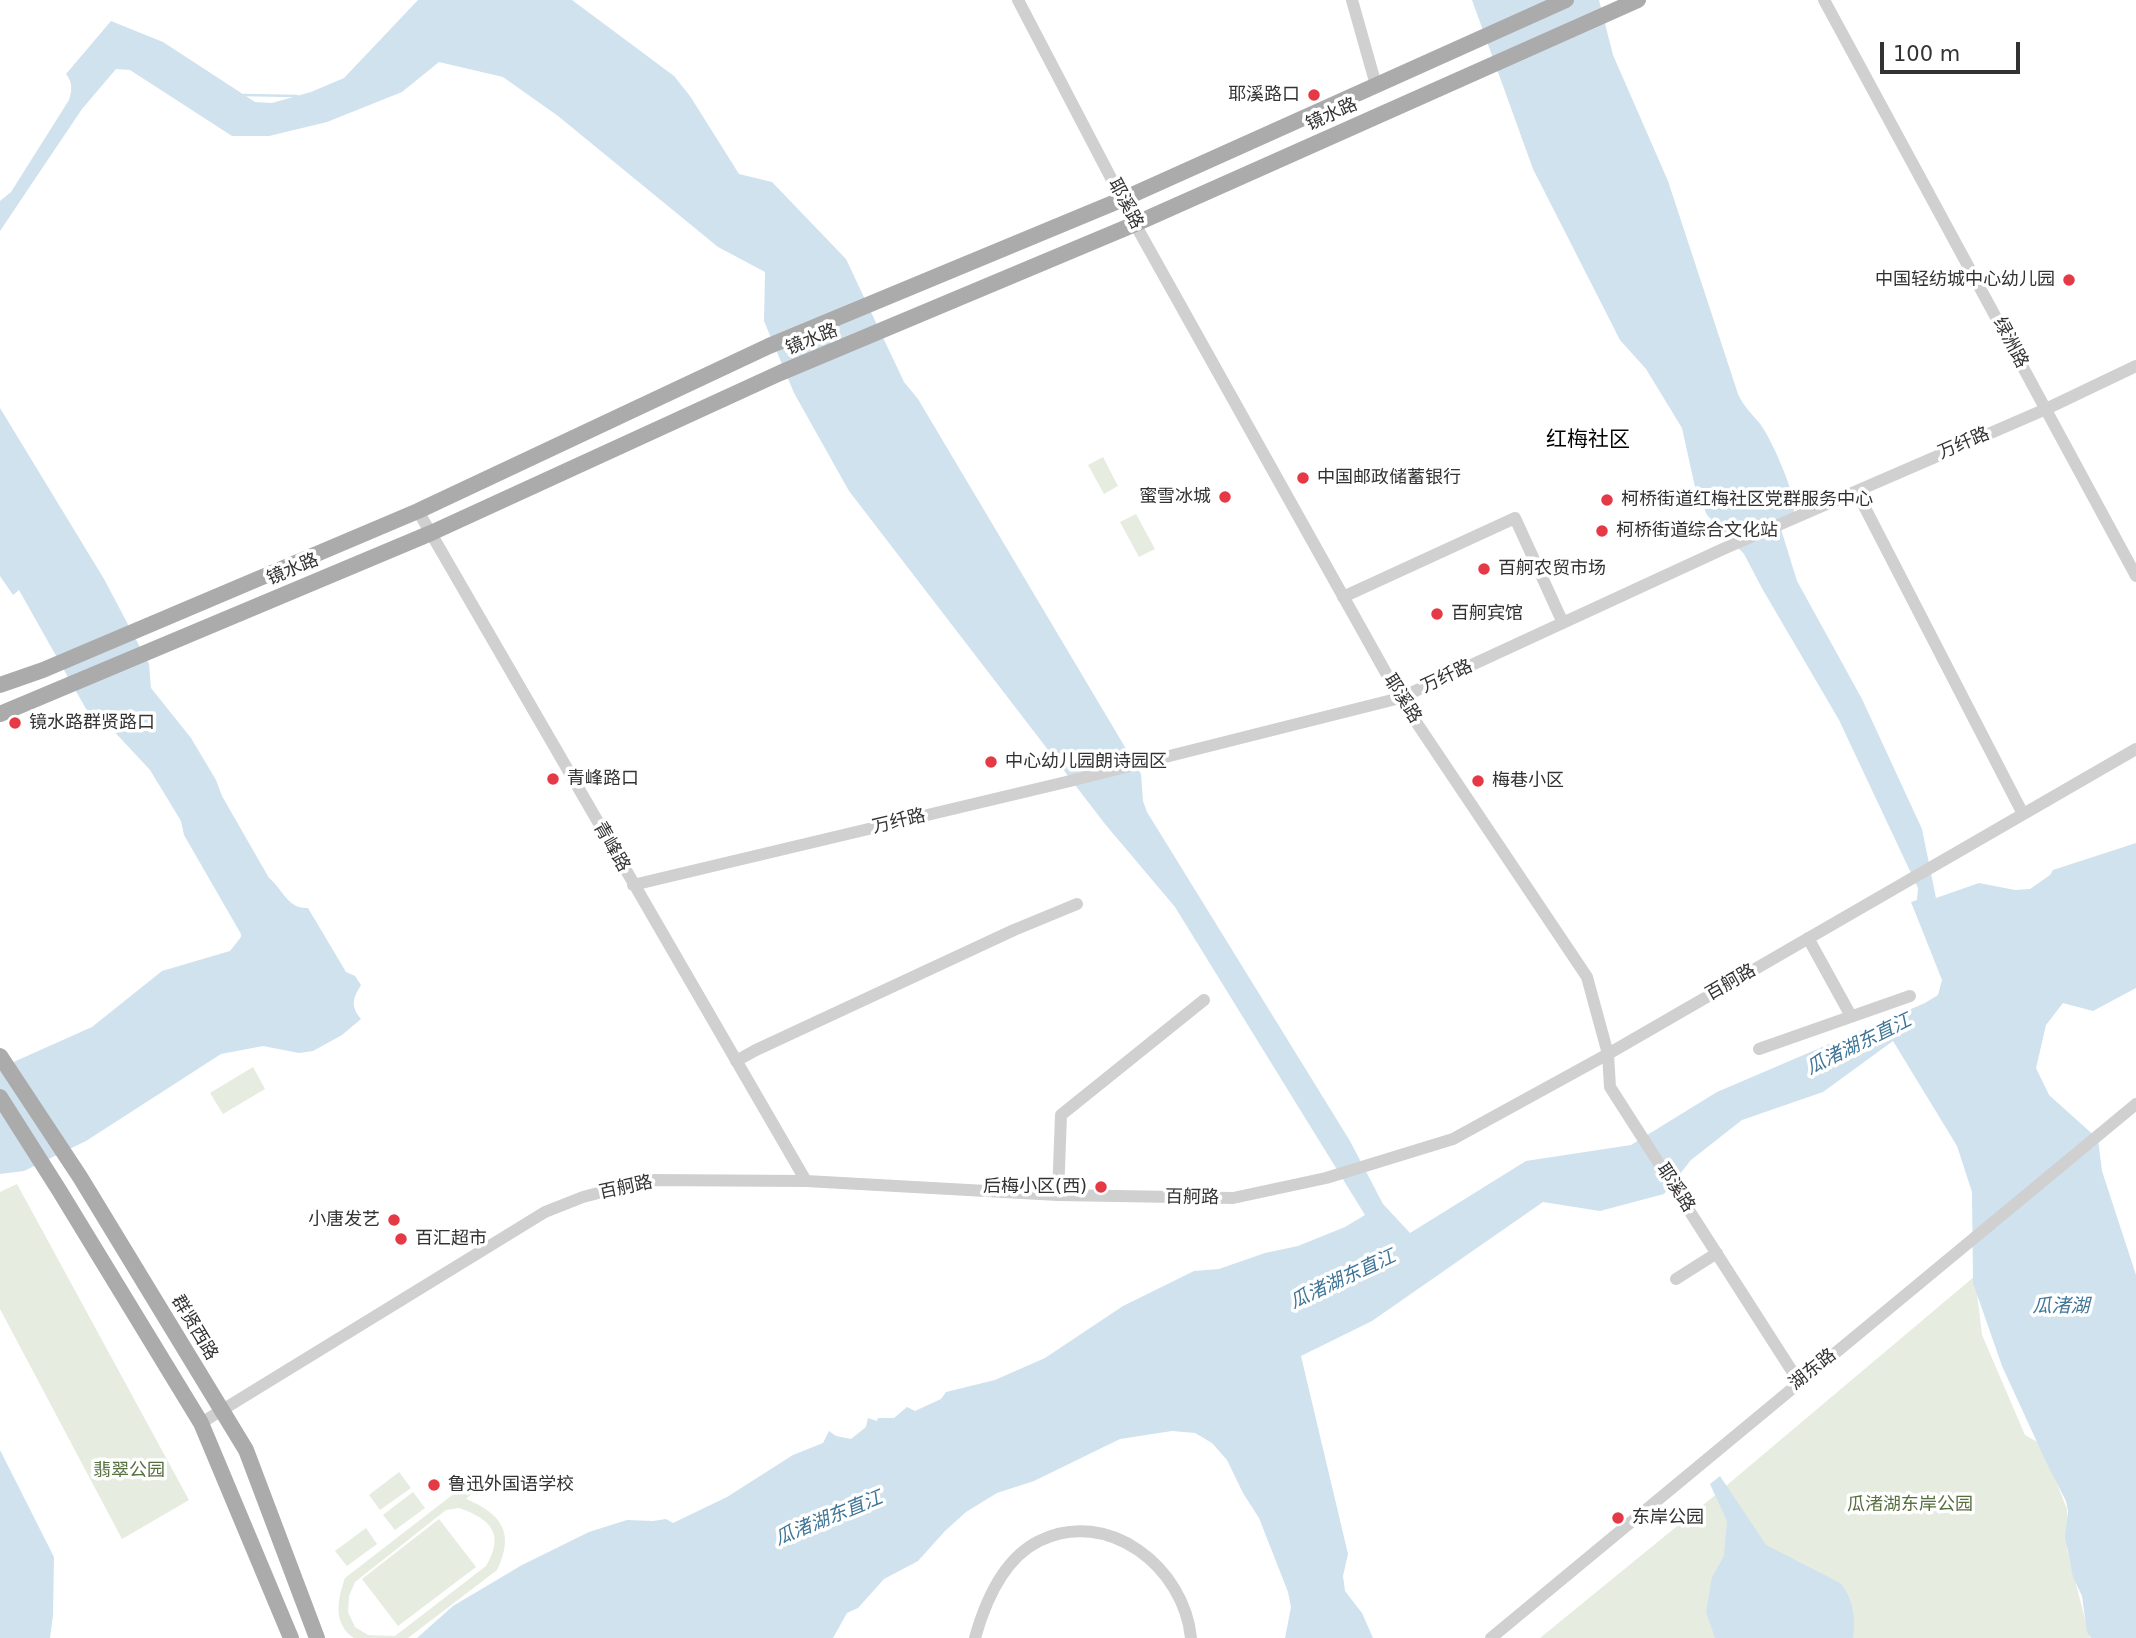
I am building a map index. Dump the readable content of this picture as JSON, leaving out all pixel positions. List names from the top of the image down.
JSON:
{
  "streets": {
    "main road": ["镜水路", "群贤西路"],
    "street": [
      "耶溪路",
      "绿洲路",
      "万纤路",
      "青峰路",
      "百舸路",
      "湖东路"
    ]
  },
  "crossings": [
    ["镜水路", "耶溪路"],
    ["镜水路", "青峰路"],
    ["耶溪路", "万纤路"],
    ["耶溪路", "百舸路"],
    ["耶溪路", "湖东路"],
    ["绿洲路", "万纤路"],
    ["万纤路", "青峰路"],
    ["青峰路", "百舸路"],
    ["百舸路", "群贤西路"]
  ],
  "districts": ["红梅社区"],
  "water": ["瓜渚湖东直江", "瓜渚湖"],
  "parks": ["翡翠公园", "瓜渚湖东岸公园"],
  "places": [
    "耶溪路口",
    "中国轻纺城中心幼儿园",
    "中国邮政储蓄银行",
    "蜜雪冰城",
    "柯桥街道红梅社区党群服务中心",
    "柯桥街道综合文化站",
    "百舸农贸市场",
    "百舸宾馆",
    "镜水路群贤路口",
    "中心幼儿园朗诗园区",
    "青峰路口",
    "梅巷小区",
    "后梅小区(西)",
    "小唐发艺",
    "百汇超市",
    "鲁迅外国语学校",
    "东岸公园"
  ],
  "scale_bar": "100 m"
}
